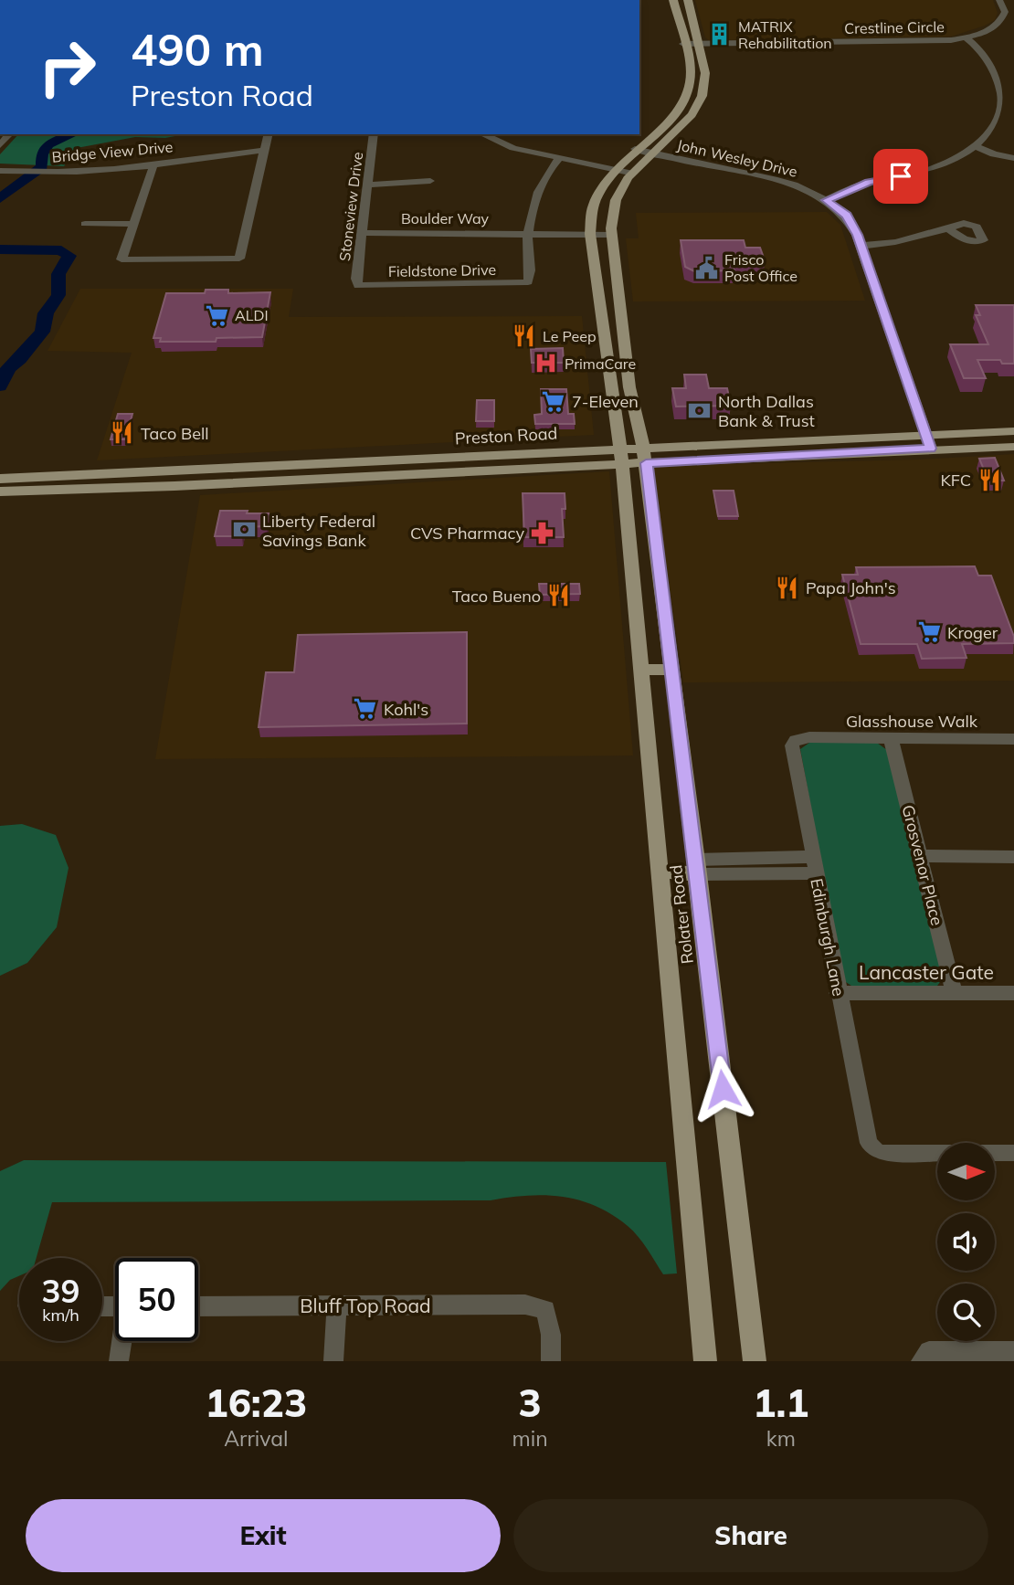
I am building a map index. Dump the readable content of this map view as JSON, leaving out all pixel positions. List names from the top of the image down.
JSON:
{
  "streets": {
    "main road": ["Preston Road", "Rolater Road"],
    "street": [
      "Crestline Circle",
      "Bridge View Drive",
      "John Wesley Drive",
      "Stoneview Drive",
      "Boulder Way",
      "Fieldstone Drive",
      "Glasshouse Walk",
      "Grosvenor Place",
      "Edinburgh Lane",
      "Lancaster Gate",
      "Bluff Top Road"
    ]
  },
  "crossings": [
    ["John Wesley Drive", "Preston Road"],
    ["John Wesley Drive", "Rolater Road"],
    ["Stoneview Drive", "Boulder Way"],
    ["Stoneview Drive", "Fieldstone Drive"],
    ["Boulder Way", "Fieldstone Drive"],
    ["Boulder Way", "Rolater Road"],
    ["Preston Road", "Rolater Road"],
    ["Glasshouse Walk", "Grosvenor Place"],
    ["Glasshouse Walk", "Edinburgh Lane"],
    ["Grosvenor Place", "Lancaster Gate"],
    ["Edinburgh Lane", "Lancaster Gate"]
  ],
  "places": {
    "building": ["MATRIX Rehabilitation"],
    "public building": ["Frisco Post Office"],
    "supermarket": [
      "ALDI",
      "7-Eleven",
      "Kroger",
      "Kohl's"
    ],
    "restaurant": [
      "Le Peep",
      "Taco Bell",
      "KFC",
      "Papa John's",
      "Taco Bueno"
    ],
    "hospital": ["PrimaCare"],
    "bank": ["North Dallas Bank & Trust", "Liberty Federal Savings Bank"],
    "pharmacy": ["CVS Pharmacy"]
  },
  "north": "right",
  "page": {
    "turn": ["490 m", "Preston Road"],
    "speed": "39 km/h",
    "limit": "50",
    "eta": [
      "16:23",
      "Arrival",
      "3",
      "min",
      "1.1",
      "km"
    ],
    "buttons": ["Exit", "Share"]
  }
}
